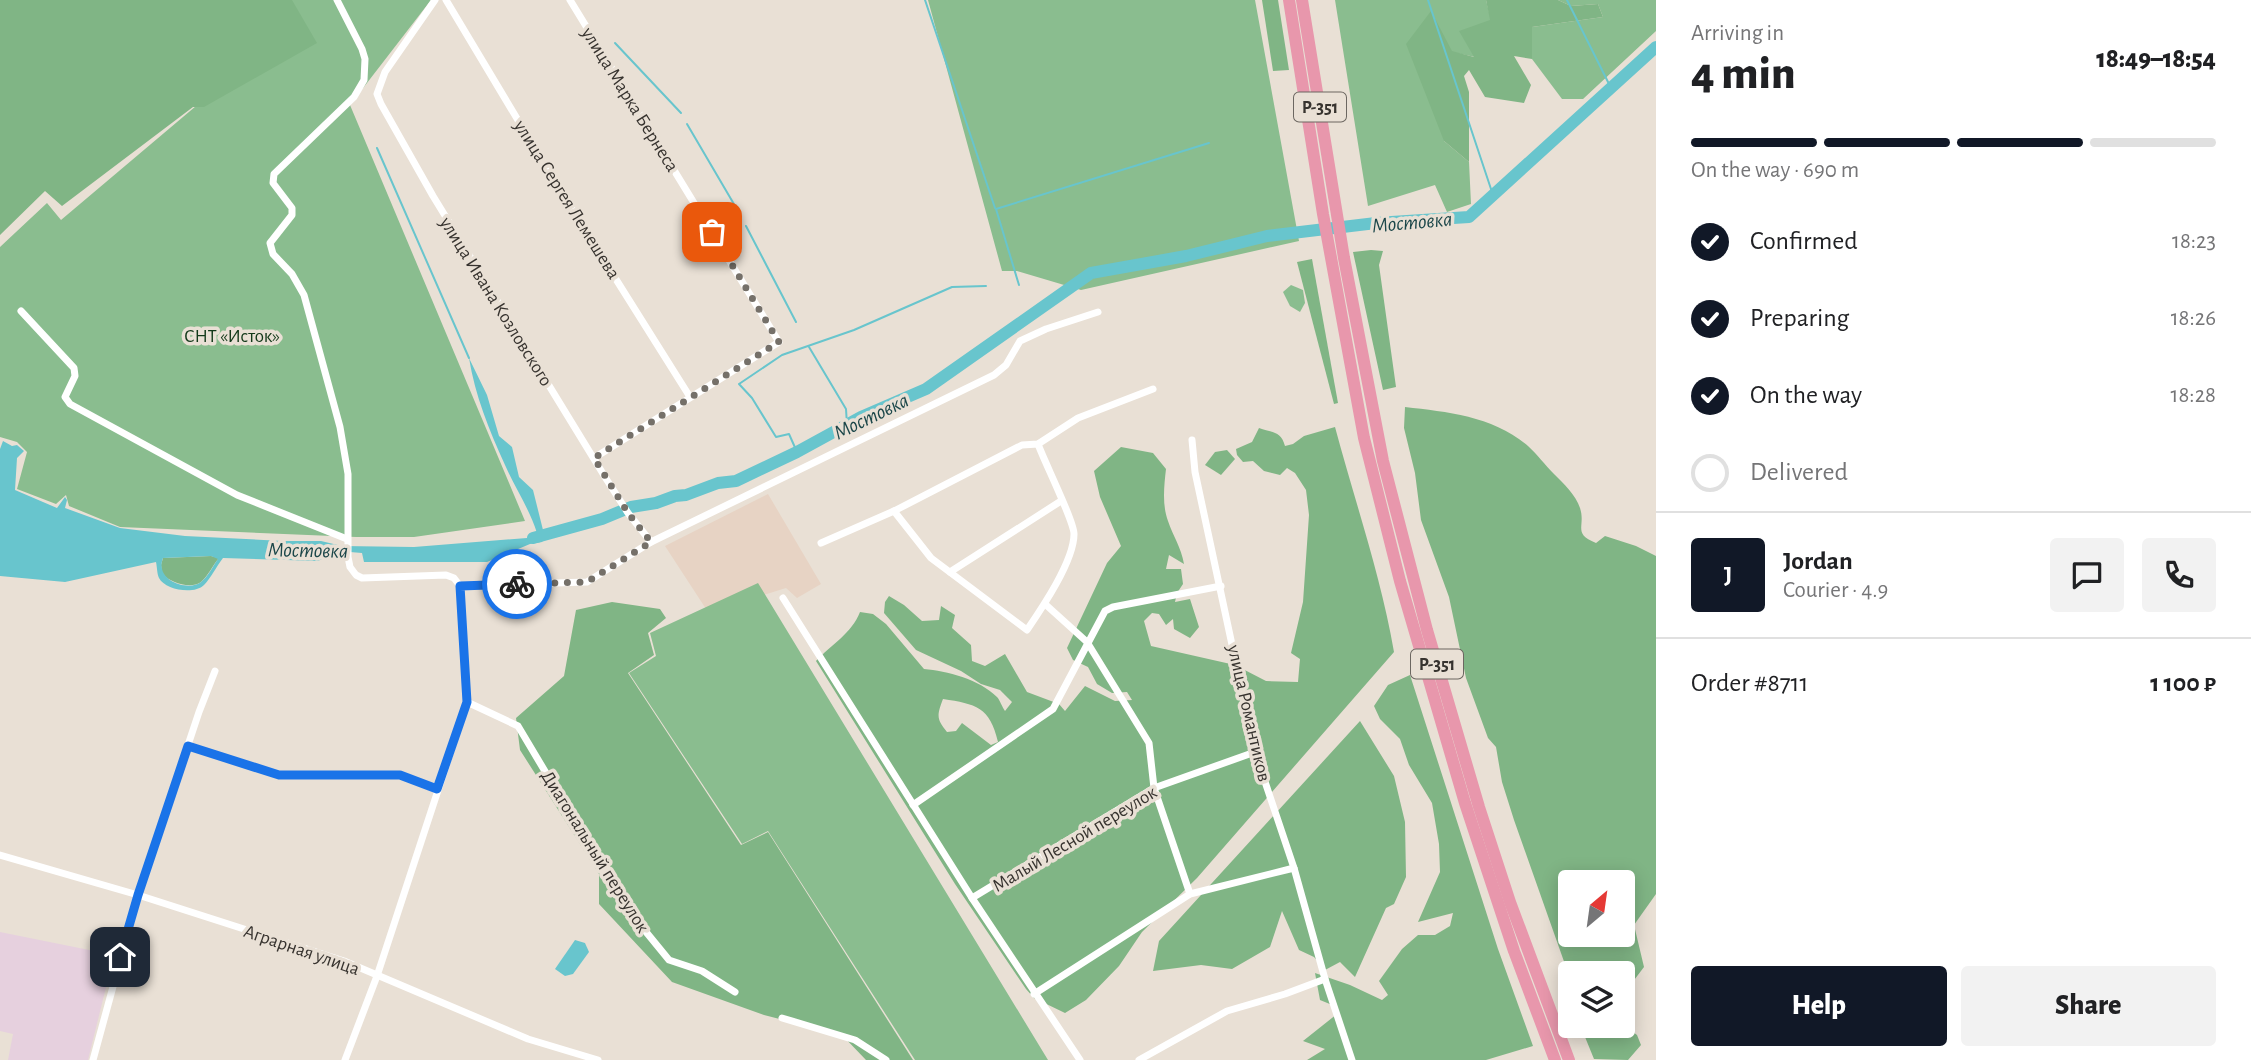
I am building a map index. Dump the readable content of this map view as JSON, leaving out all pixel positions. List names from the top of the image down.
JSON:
{
  "streets": {
    "highway": ["Р-351"],
    "street": [
      "улица Марка Бернеса",
      "улица Сергея Лемешева",
      "улица Ивана Козловского",
      "улица Романтиков",
      "Малый Лесной переулок",
      "Диагональный переулок",
      "Аграрная улица"
    ]
  },
  "crossings": [
    ["улица Марка Бернеса", "улица Сергея Лемешева"],
    ["улица Романтиков", "Малый Лесной переулок"]
  ],
  "water": ["Мостовка"],
  "parks": ["СНТ «Исток»"],
  "north": "top right",
  "page": {
    "heading": ["4 min", "Arriving in", "18:49–18:54"],
    "panel": [
      "Jordan",
      "Courier · 4.9",
      "Order #8711",
      "1 100 ₽"
    ],
    "bar": "On the way · 690 m",
    "list": [
      ["Confirmed", "18:23"],
      ["Preparing", "18:26"],
      ["On the way", "18:28"],
      "Delivered"
    ],
    "round": "J",
    "buttons": ["Help", "Share"]
  }
}
